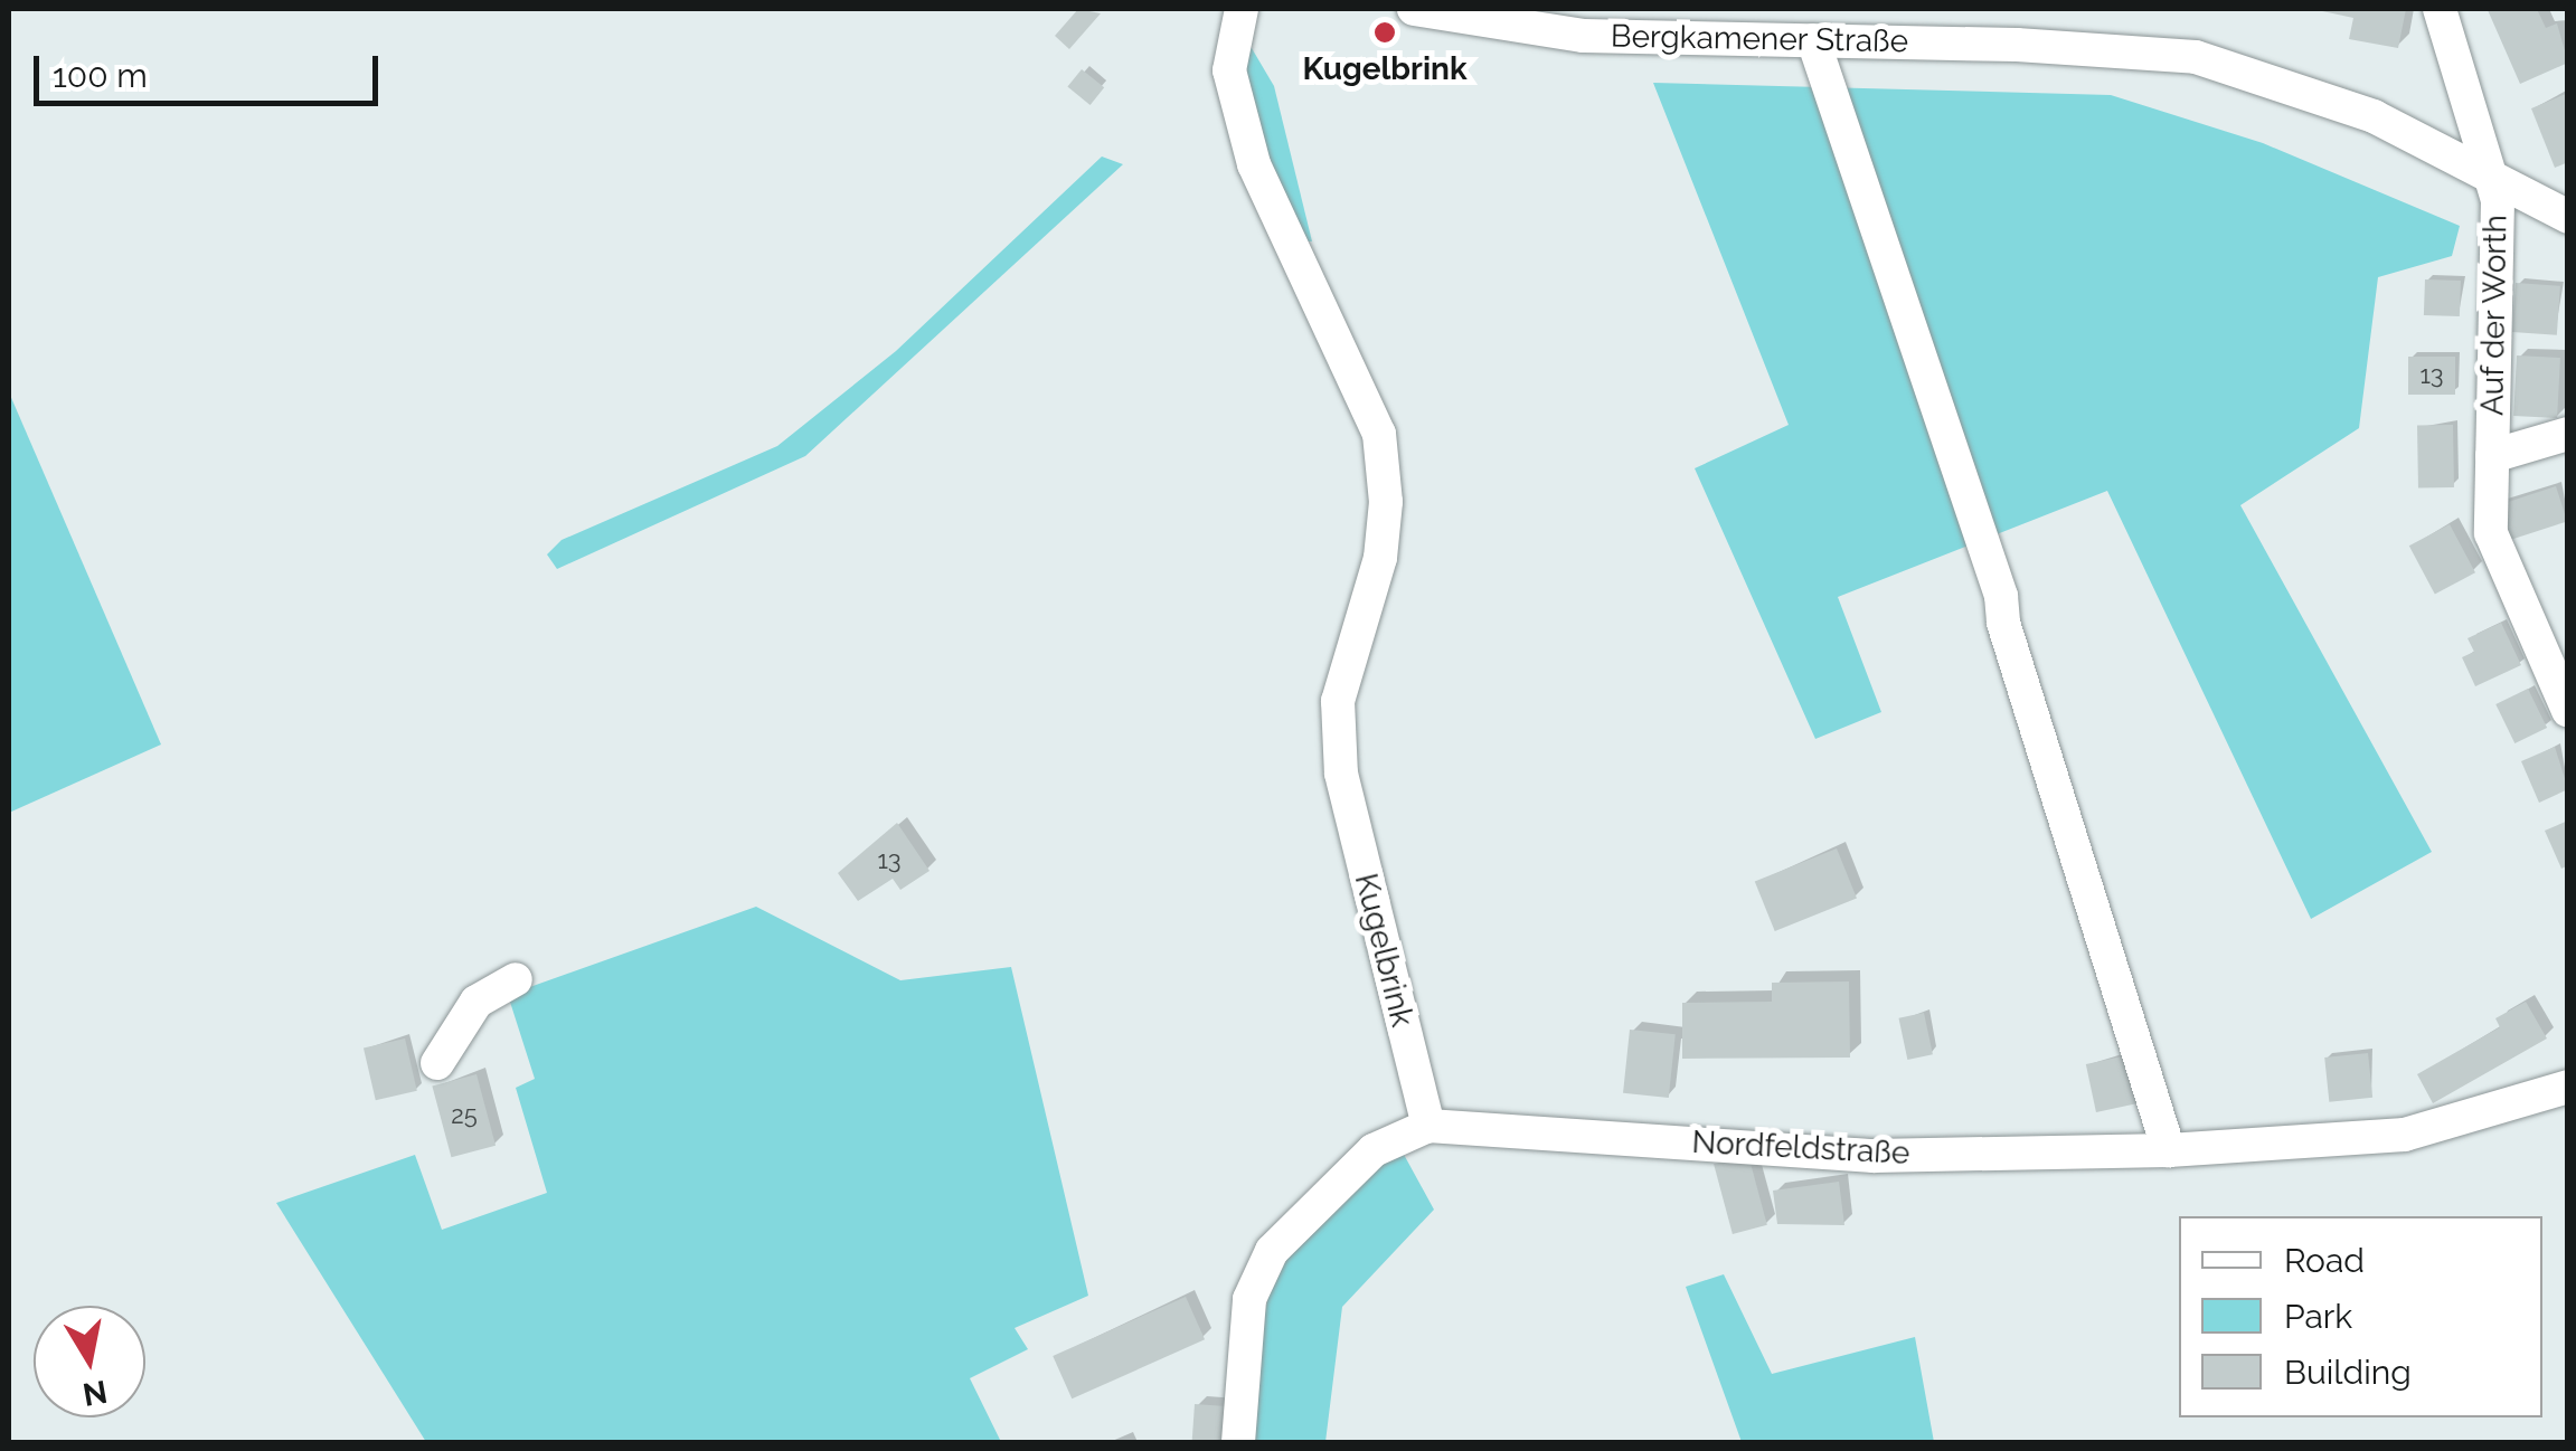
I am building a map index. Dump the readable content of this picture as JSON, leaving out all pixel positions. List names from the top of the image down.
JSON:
{
  "streets": {
    "street": [
      "Bergkamener Straße",
      "Auf der Worth",
      "Kugelbrink",
      "Nordfeldstraße"
    ]
  },
  "crossings": [
    ["Bergkamener Straße", "Auf der Worth"],
    ["Kugelbrink", "Nordfeldstraße"]
  ],
  "places": ["Kugelbrink"],
  "house_numbers": ["13", "13", "25"],
  "legend": ["Road", "Park", "Building"],
  "scale_bar": "100 m",
  "north": "bottom"
}
